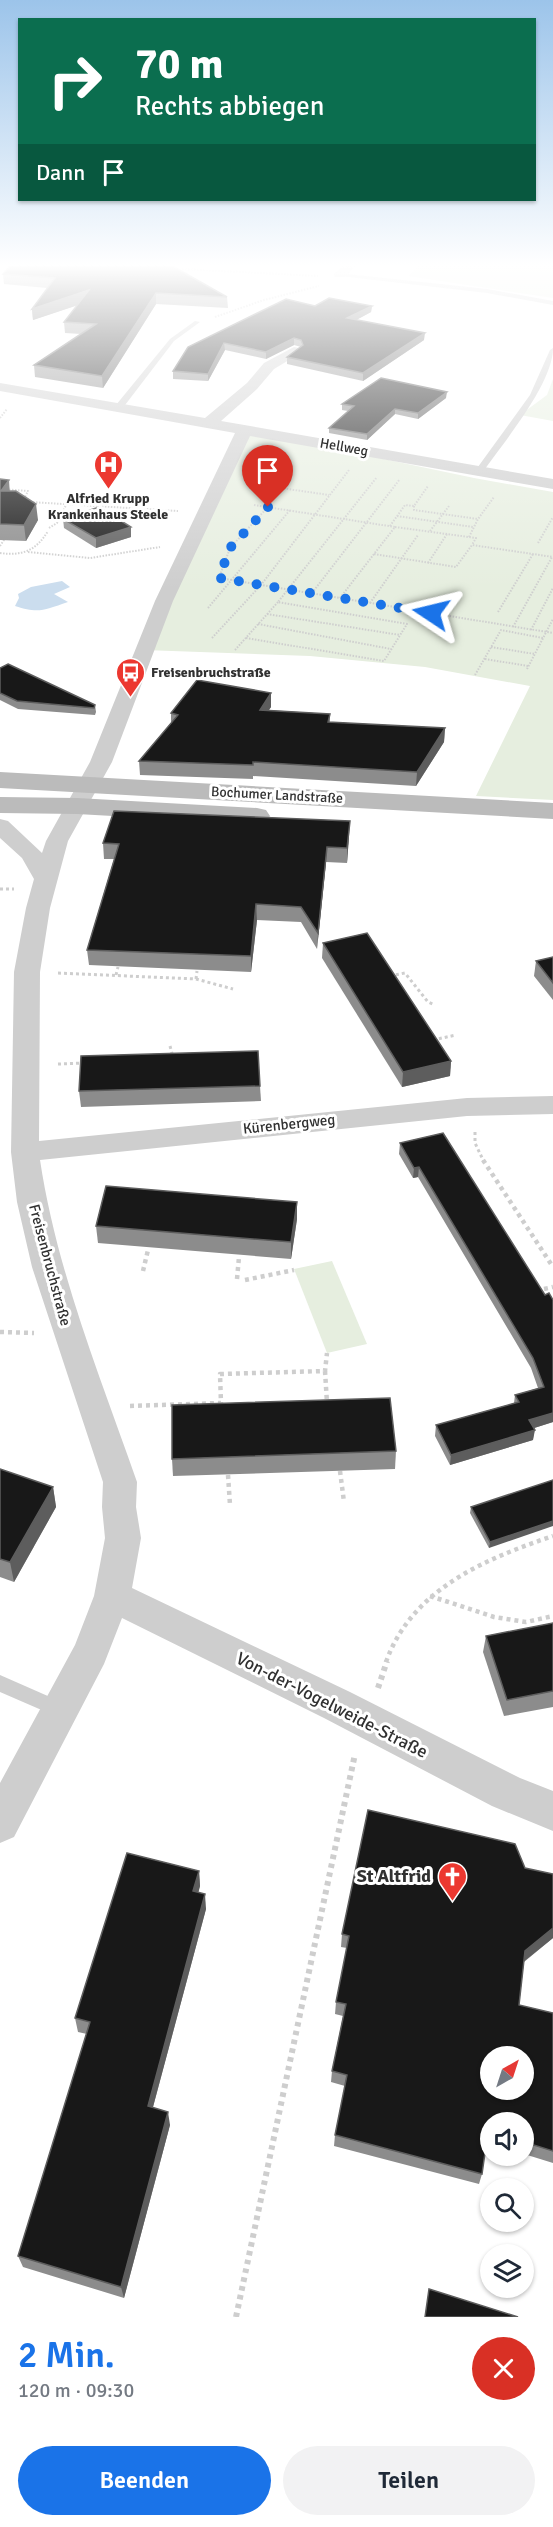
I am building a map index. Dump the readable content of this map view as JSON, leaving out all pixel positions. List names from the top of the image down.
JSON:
{
  "streets": {
    "main road": ["Bochumer Landstraße"],
    "street": [
      "Hellweg",
      "Kürenbergweg",
      "Freisenbruchstraße",
      "Von-der-Vogelweide-Straße"
    ]
  },
  "crossings": [
    ["Hellweg", "Freisenbruchstraße"],
    ["Bochumer Landstraße", "Freisenbruchstraße"],
    ["Kürenbergweg", "Freisenbruchstraße"],
    ["Freisenbruchstraße", "Von-der-Vogelweide-Straße"]
  ],
  "places": {
    "hospital": ["Alfried Krupp Krankenhaus Steele"],
    "bus stop": ["Freisenbruchstraße"],
    "church": ["St Altfrid"]
  },
  "north": "top right",
  "page": {
    "turn": ["70 m", "Rechts abbiegen"],
    "then": "Dann",
    "heading": ["2 Min.", "120 m · 09:30"],
    "buttons": ["Beenden", "Teilen"]
  }
}
